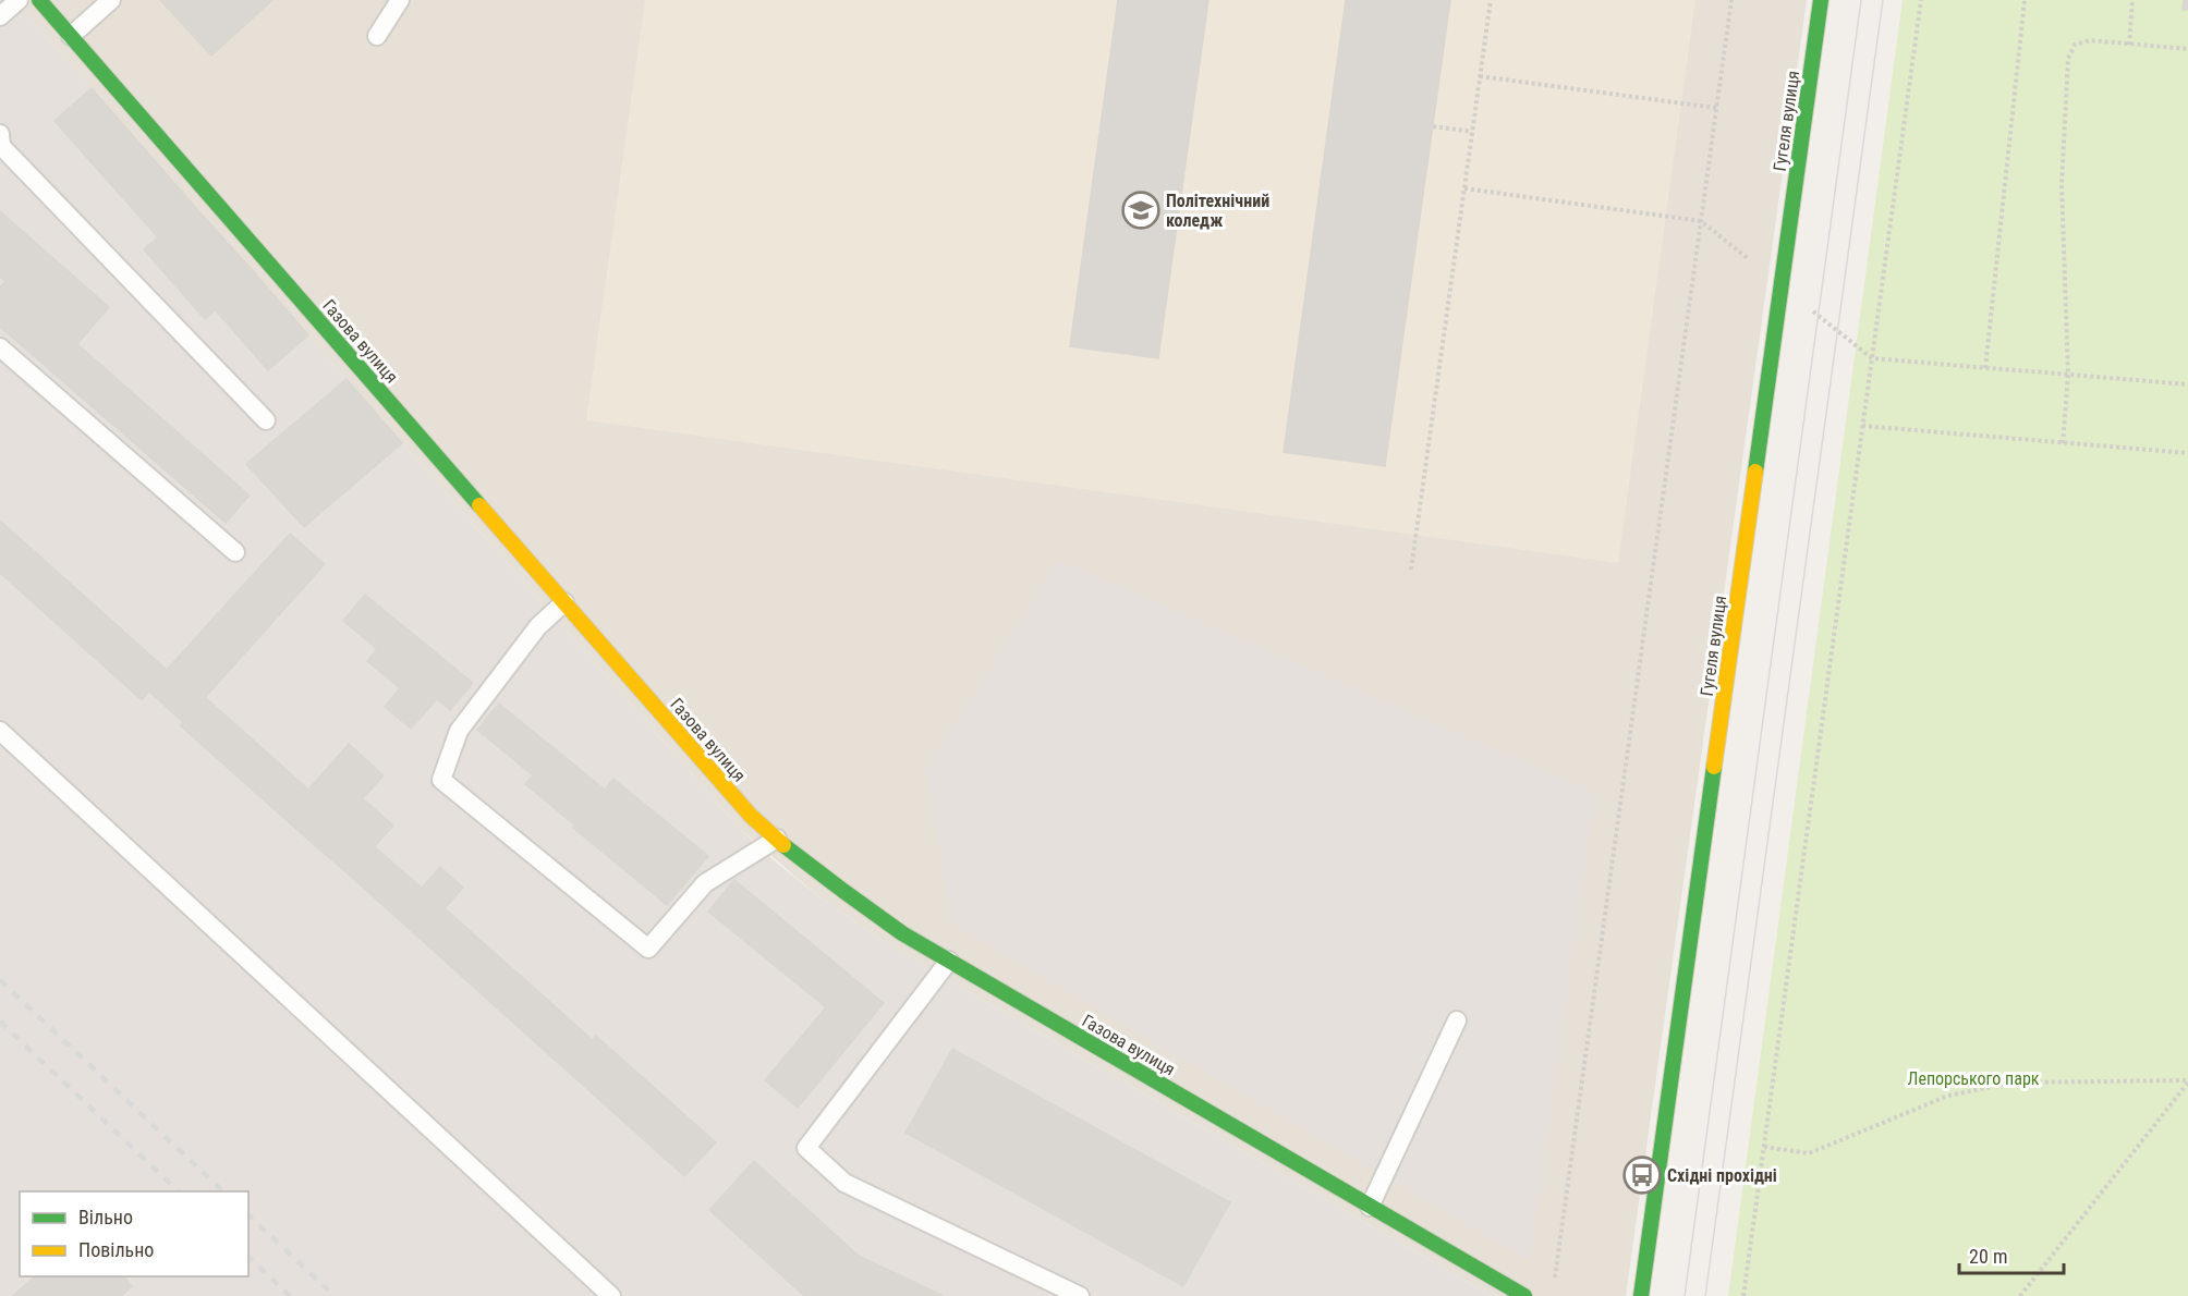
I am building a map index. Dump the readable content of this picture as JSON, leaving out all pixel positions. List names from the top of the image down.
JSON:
{
  "streets": {
    "street": ["Гугеля вулиця", "Газова вулиця"]
  },
  "parks": ["Лепорського парк"],
  "places": {
    "school or university": ["Політехнічний коледж"],
    "bus stop": ["Східні прохідні"]
  },
  "legend": ["Вільно", "Повільно"],
  "scale_bar": "20 m"
}
